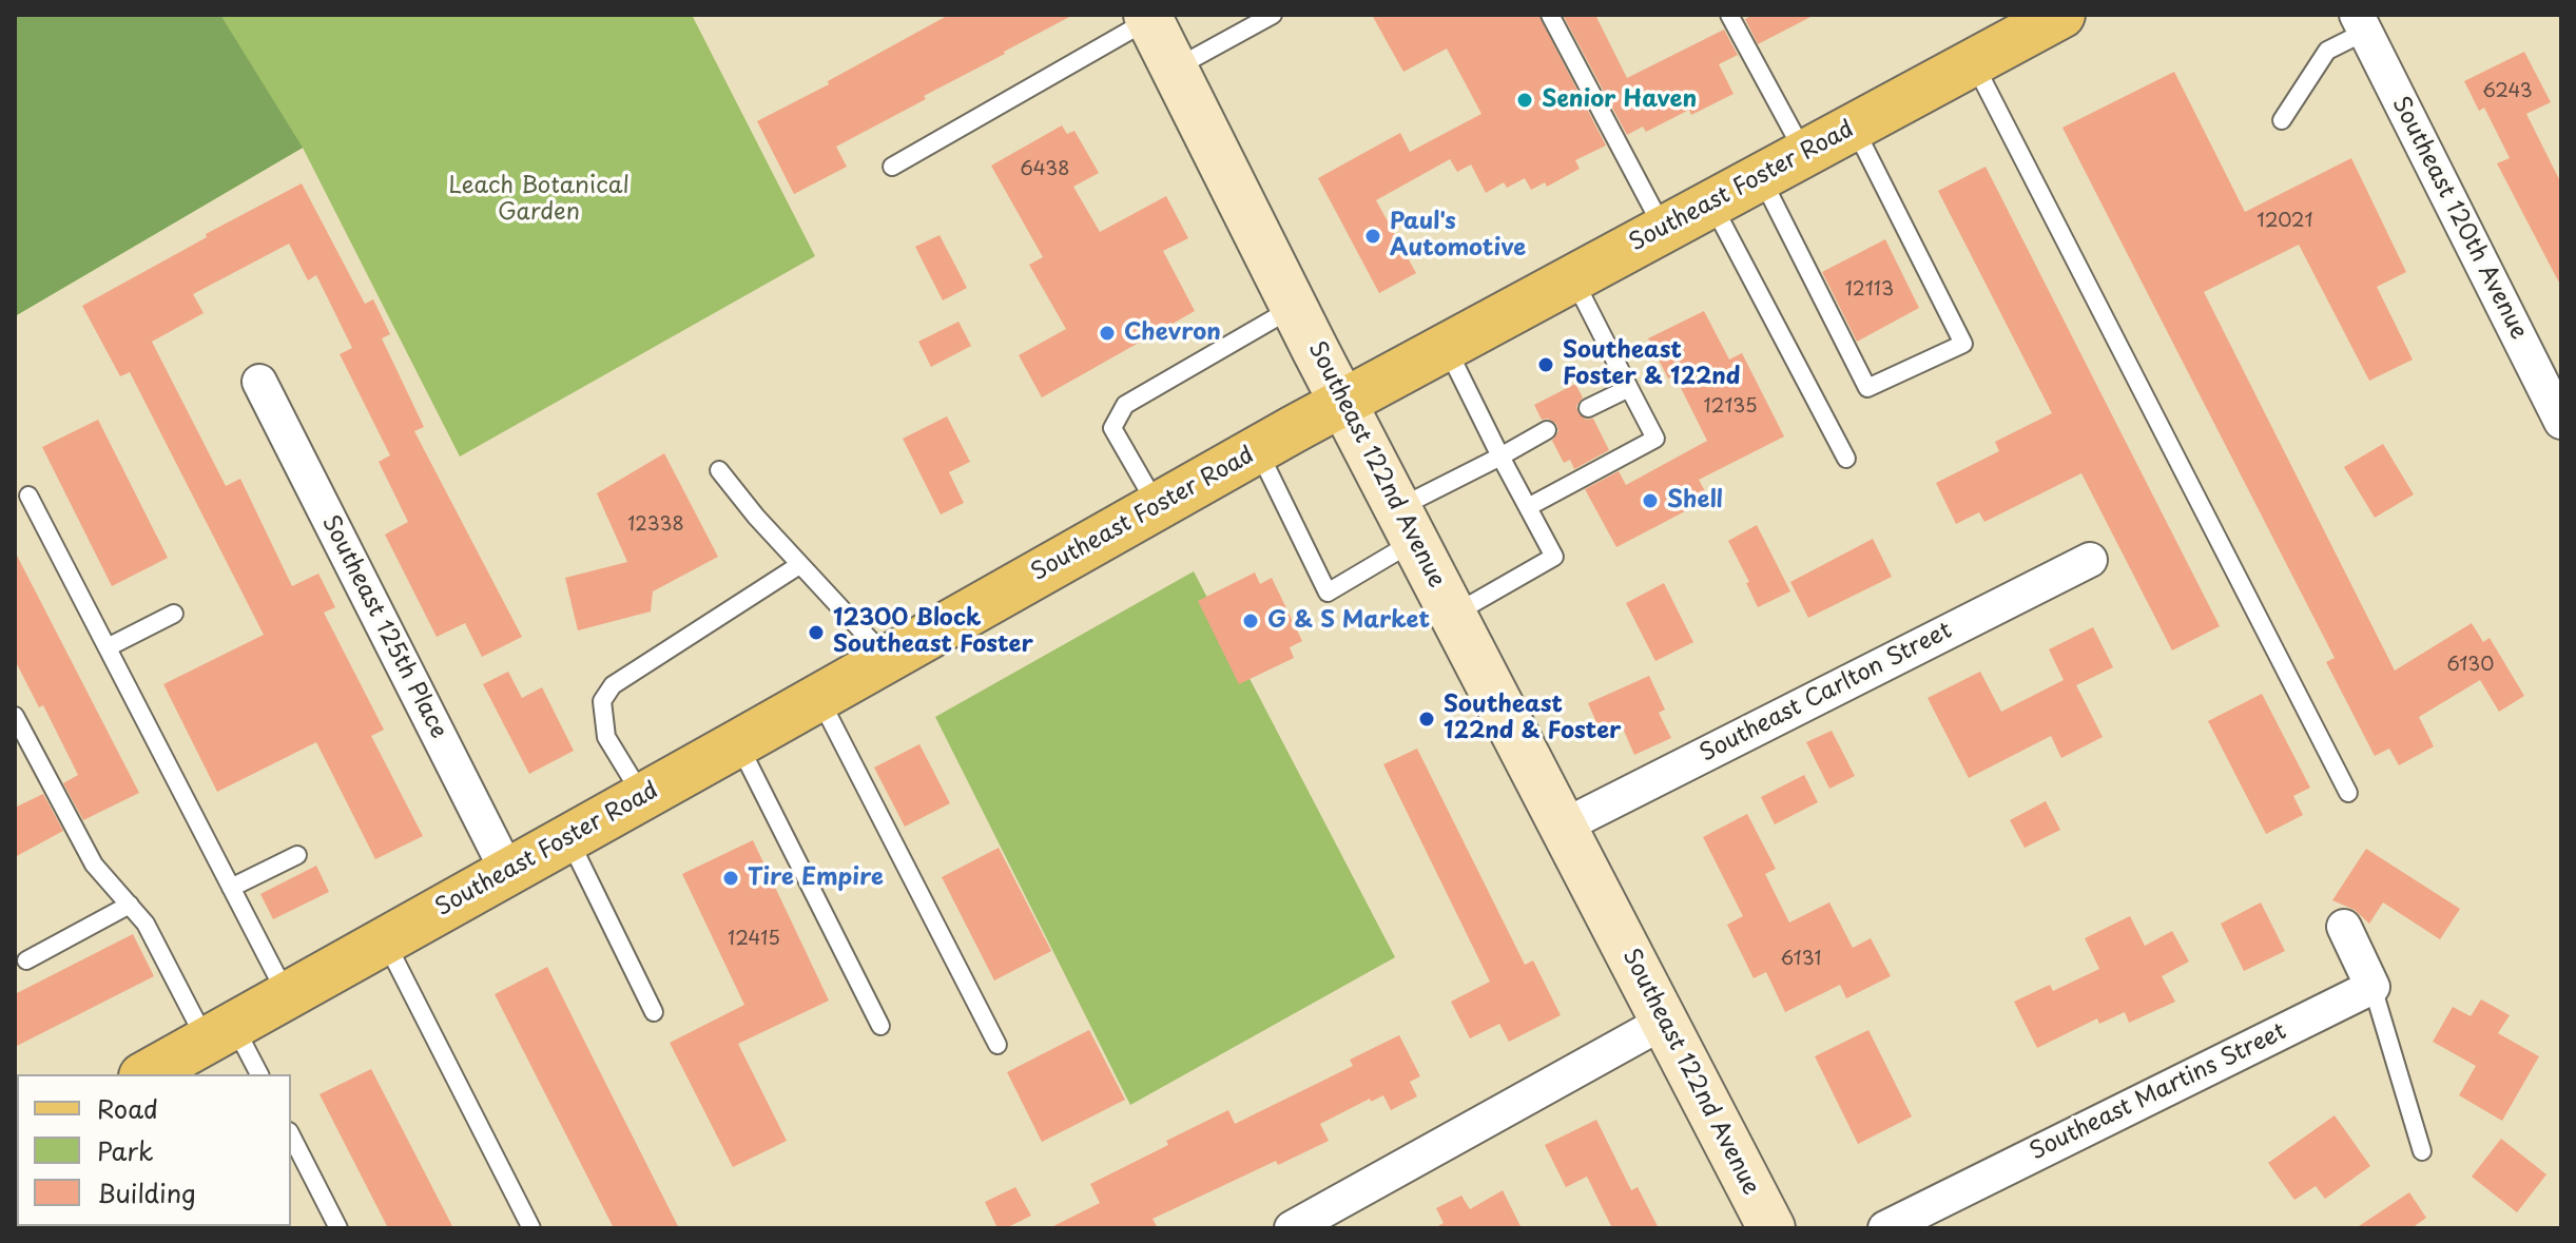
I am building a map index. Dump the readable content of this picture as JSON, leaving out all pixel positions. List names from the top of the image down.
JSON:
{
  "streets": {
    "main road": ["Southeast Foster Road", "Southeast 122nd Avenue"],
    "street": [
      "Southeast 120th Avenue",
      "Southeast 125th Place",
      "Southeast Carlton Street",
      "Southeast Martins Street"
    ]
  },
  "crossings": [
    ["Southeast Foster Road", "Southeast 122nd Avenue"],
    ["Southeast Foster Road", "Southeast 125th Place"],
    ["Southeast 122nd Avenue", "Southeast Carlton Street"]
  ],
  "parks": ["Leach Botanical Garden"],
  "places": [
    "Senior Haven",
    "Paul's Automotive",
    "Chevron",
    "Southeast Foster & 122nd",
    "Shell",
    "G & S Market",
    "12300 Block Southeast Foster",
    "Southeast 122nd & Foster",
    "Tire Empire"
  ],
  "house_numbers": [
    "6243",
    "6438",
    "12021",
    "12113",
    "12135",
    "12338",
    "6130",
    "12415",
    "6131"
  ],
  "legend": ["Road", "Park", "Building"]
}
